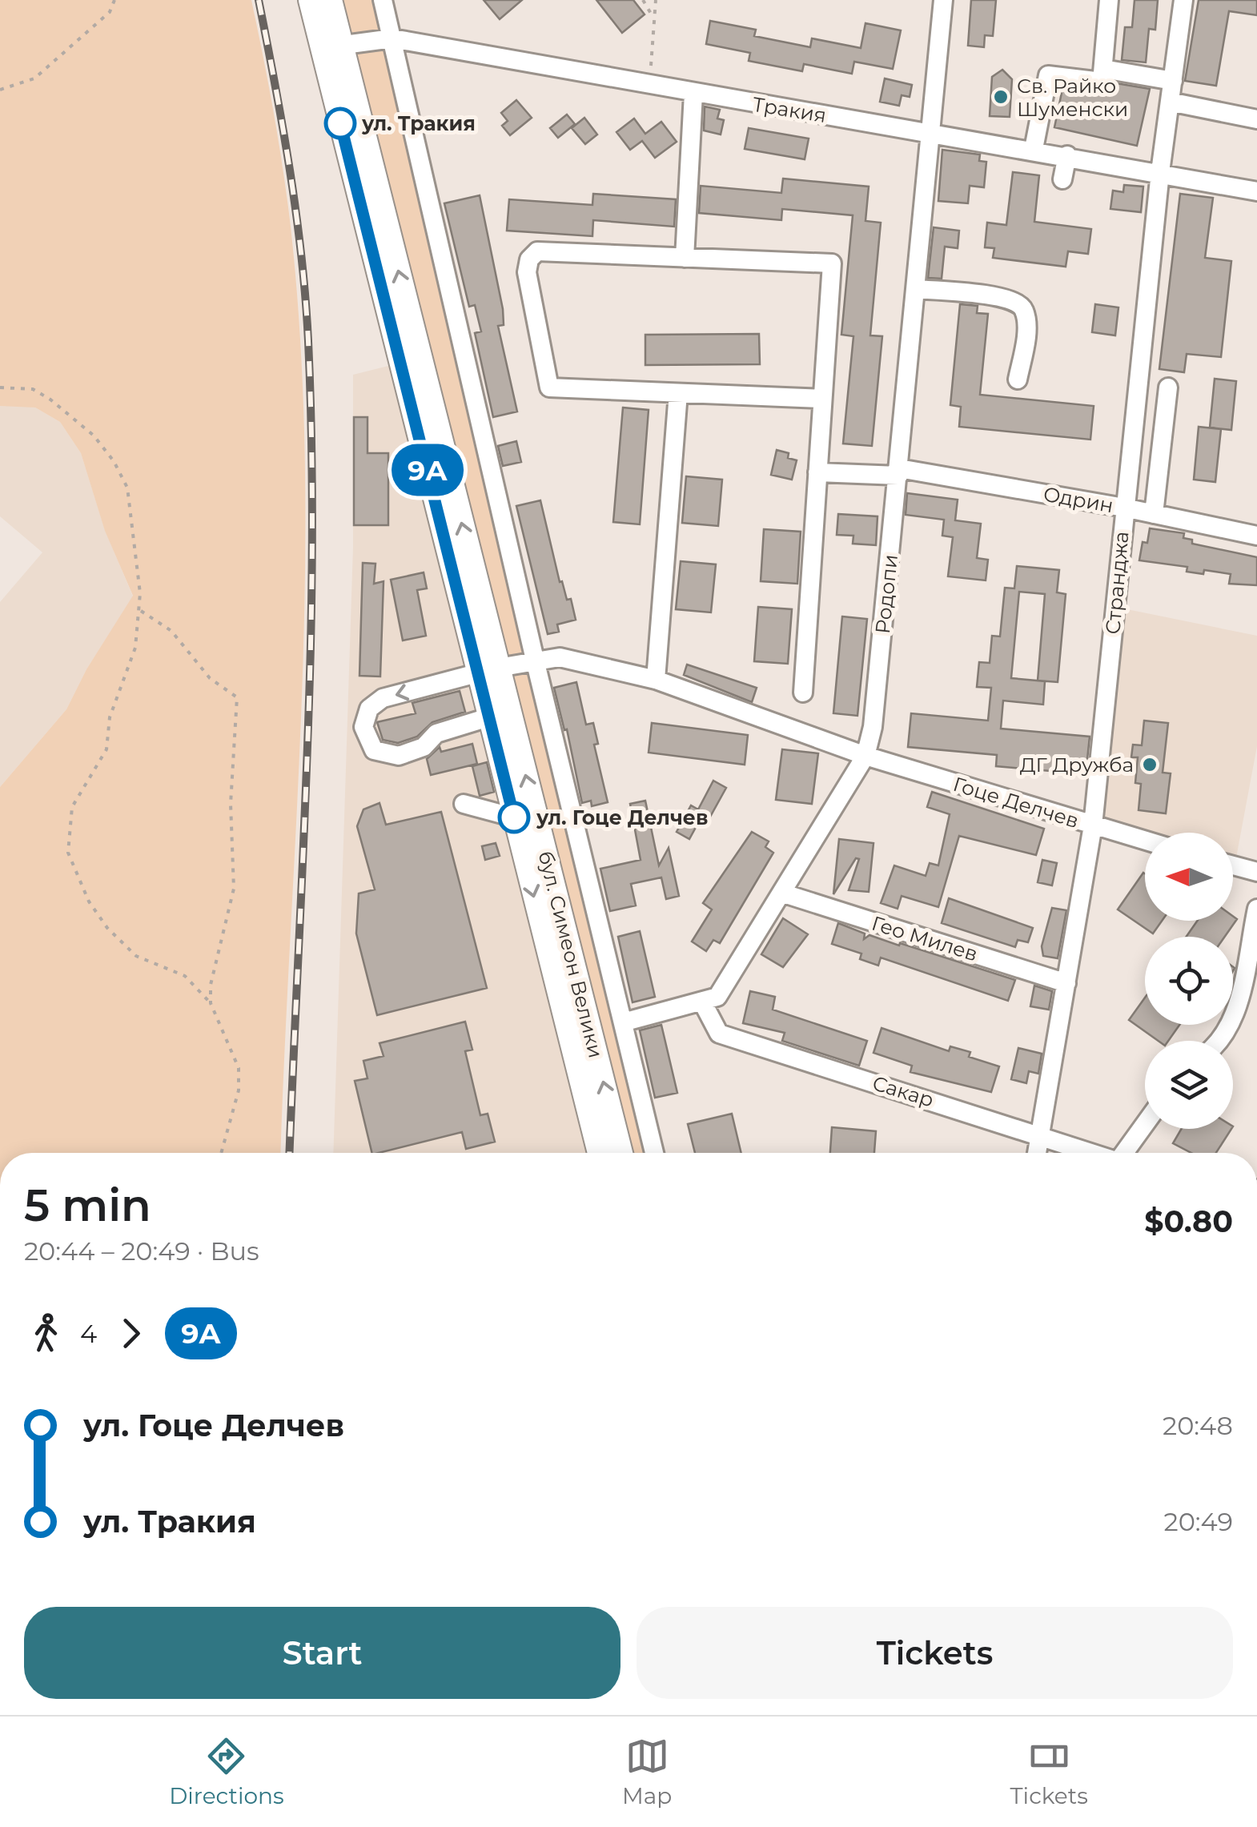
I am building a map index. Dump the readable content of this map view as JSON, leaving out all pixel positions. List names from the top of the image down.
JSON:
{
  "streets": {
    "main road": ["бул. Симеон Велики"],
    "street": [
      "Тракия",
      "Одрин",
      "Странджа",
      "Родопи",
      "Гоце Делчев",
      "Гео Милев",
      "Сакар"
    ]
  },
  "crossings": [
    ["Тракия", "Странджа"],
    ["Тракия", "Родопи"],
    ["Тракия", "бул. Симеон Велики"],
    ["Одрин", "Странджа"],
    ["Одрин", "Родопи"],
    ["Странджа", "Гоце Делчев"],
    ["Странджа", "Гео Милев"],
    ["Странджа", "Сакар"],
    ["Родопи", "Гоце Делчев"],
    ["Родопи", "Гео Милев"],
    ["Родопи", "Сакар"],
    ["Гоце Делчев", "бул. Симеон Велики"]
  ],
  "places": [
    "Св. Райко Шуменски",
    "ул. Тракия",
    "ДГ Дружба",
    "ул. Гоце Делчев"
  ],
  "lines": ["bus line 9А"],
  "north": "left",
  "page": {
    "on_map": "9А",
    "heading": ["5 min", "20:44 – 20:49 · Bus", "$0.80"],
    "legs": ["4", "9А"],
    "list": [
      {
        "name": "ул. Гоце Делчев",
        "value": "20:48"
      },
      {
        "name": "ул. Тракия",
        "value": "20:49"
      }
    ],
    "buttons": ["Start", "Tickets"],
    "tabs": ["Directions", "Map", "Tickets"]
  }
}
